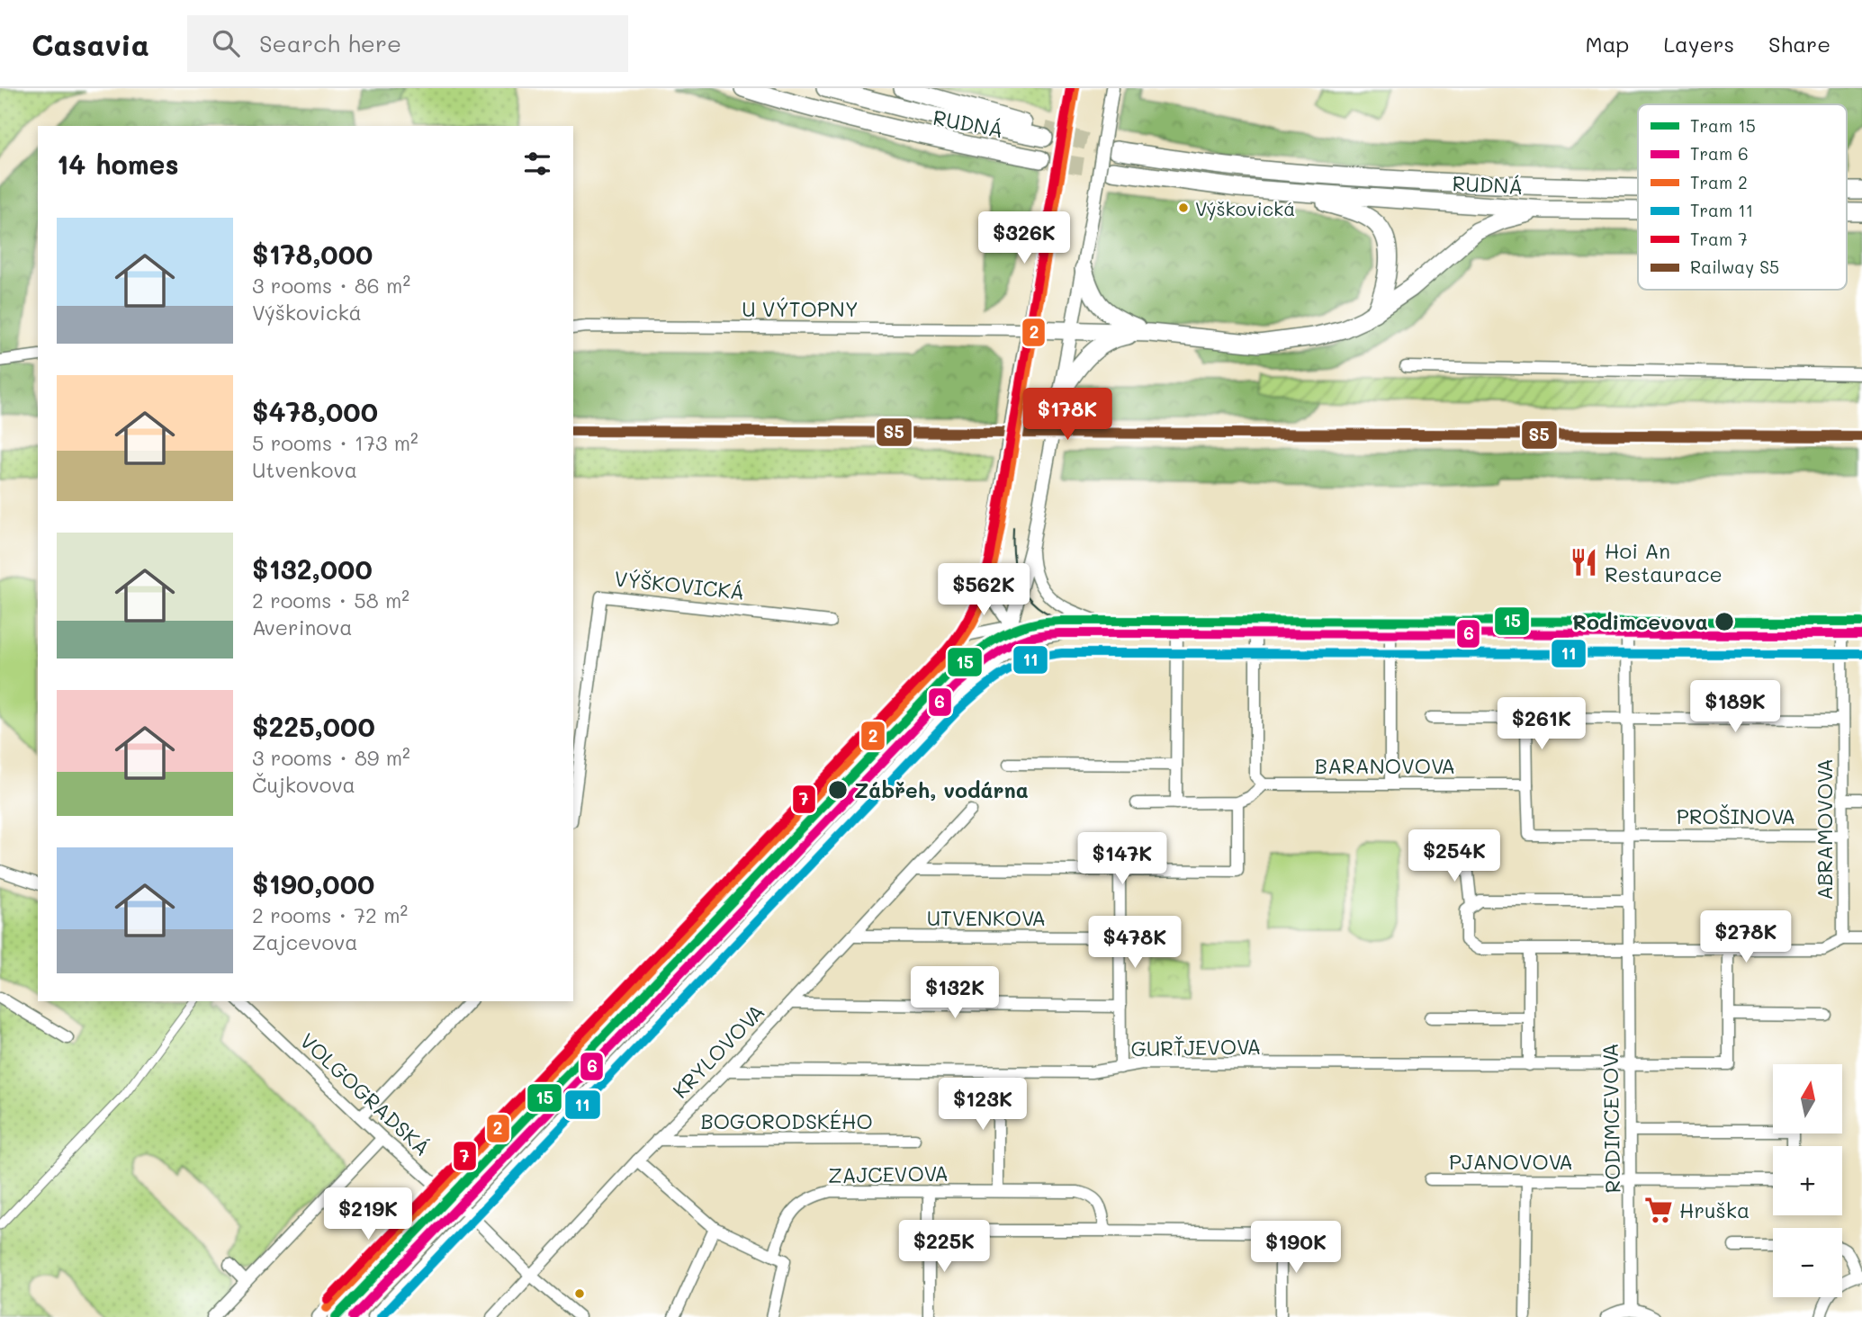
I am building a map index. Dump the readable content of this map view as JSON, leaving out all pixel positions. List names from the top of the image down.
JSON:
{
  "streets": {
    "highway": ["RUDNÁ"],
    "street": [
      "U VÝTOPNY",
      "VÝŠKOVICKÁ",
      "BARANOVOVA",
      "PROŠINOVA",
      "ABRAMOVOVA",
      "UTVENKOVA",
      "GURŤJEVOVA",
      "KRYLOVOVA",
      "VOLGOGRADSKÁ",
      "RODIMCEVOVA",
      "BOGORODSKÉHO",
      "PJANOVOVA",
      "ZAJCEVOVA"
    ]
  },
  "crossings": [
    ["PROŠINOVA", "ABRAMOVOVA"],
    ["PROŠINOVA", "RODIMCEVOVA"],
    ["UTVENKOVA", "KRYLOVOVA"],
    ["GURŤJEVOVA", "KRYLOVOVA"],
    ["GURŤJEVOVA", "RODIMCEVOVA"],
    ["KRYLOVOVA", "VOLGOGRADSKÁ"],
    ["KRYLOVOVA", "BOGORODSKÉHO"],
    ["RODIMCEVOVA", "PJANOVOVA"]
  ],
  "places": {
    "other": ["Výškovická", "Rodimcevova", "Zábřeh, vodárna"],
    "restaurant": ["Hoi An Restaurace"],
    "supermarket": ["Hruška"]
  },
  "lines": [
    "tram line 2",
    "tram line 7",
    "rail line S5",
    "tram line 15",
    "tram line 6",
    "tram line 11"
  ],
  "legend": [
    "Tram 15",
    "Tram 6",
    "Tram 2",
    "Tram 11",
    "Tram 7",
    "Railway S5"
  ],
  "north": "top",
  "page": {
    "header": "Casavia",
    "search": "Search here",
    "nav": ["Map", "Layers", "Share"],
    "heading": "14 homes",
    "list": [
      {
        "name": "$178,000",
        "note": "3 rooms · 86 m² · Výškovická"
      },
      {
        "name": "$478,000",
        "note": "5 rooms · 173 m² · Utvenkova"
      },
      {
        "name": "$132,000",
        "note": "2 rooms · 58 m² · Averinova"
      },
      {
        "name": "$225,000",
        "note": "3 rooms · 89 m² · Čujkovova"
      },
      {
        "name": "$190,000",
        "note": "2 rooms · 72 m² · Zajcevova"
      }
    ],
    "price": [
      "$326K",
      "$178K",
      "$562K",
      "$189K",
      "$261K",
      "$254K",
      "$147K",
      "$278K",
      "$478K",
      "$132K",
      "$123K",
      "$219K",
      "$225K",
      "$190K"
    ],
    "map_buttons": ["+", "−"]
  }
}
